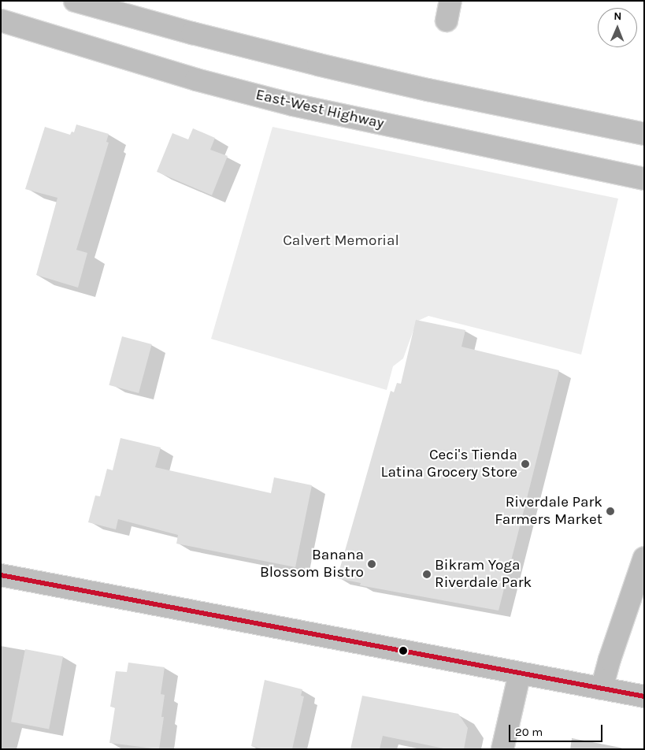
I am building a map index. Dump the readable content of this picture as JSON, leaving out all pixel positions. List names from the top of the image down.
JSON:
{
  "streets": {
    "main road": ["East-West Highway"]
  },
  "parks": ["Calvert Memorial"],
  "places": [
    "Ceci's Tienda Latina Grocery Store",
    "Riverdale Park Farmers Market",
    "Banana Blossom Bistro",
    "Bikram Yoga Riverdale Park"
  ],
  "scale_bar": "20 m",
  "north": "top"
}
